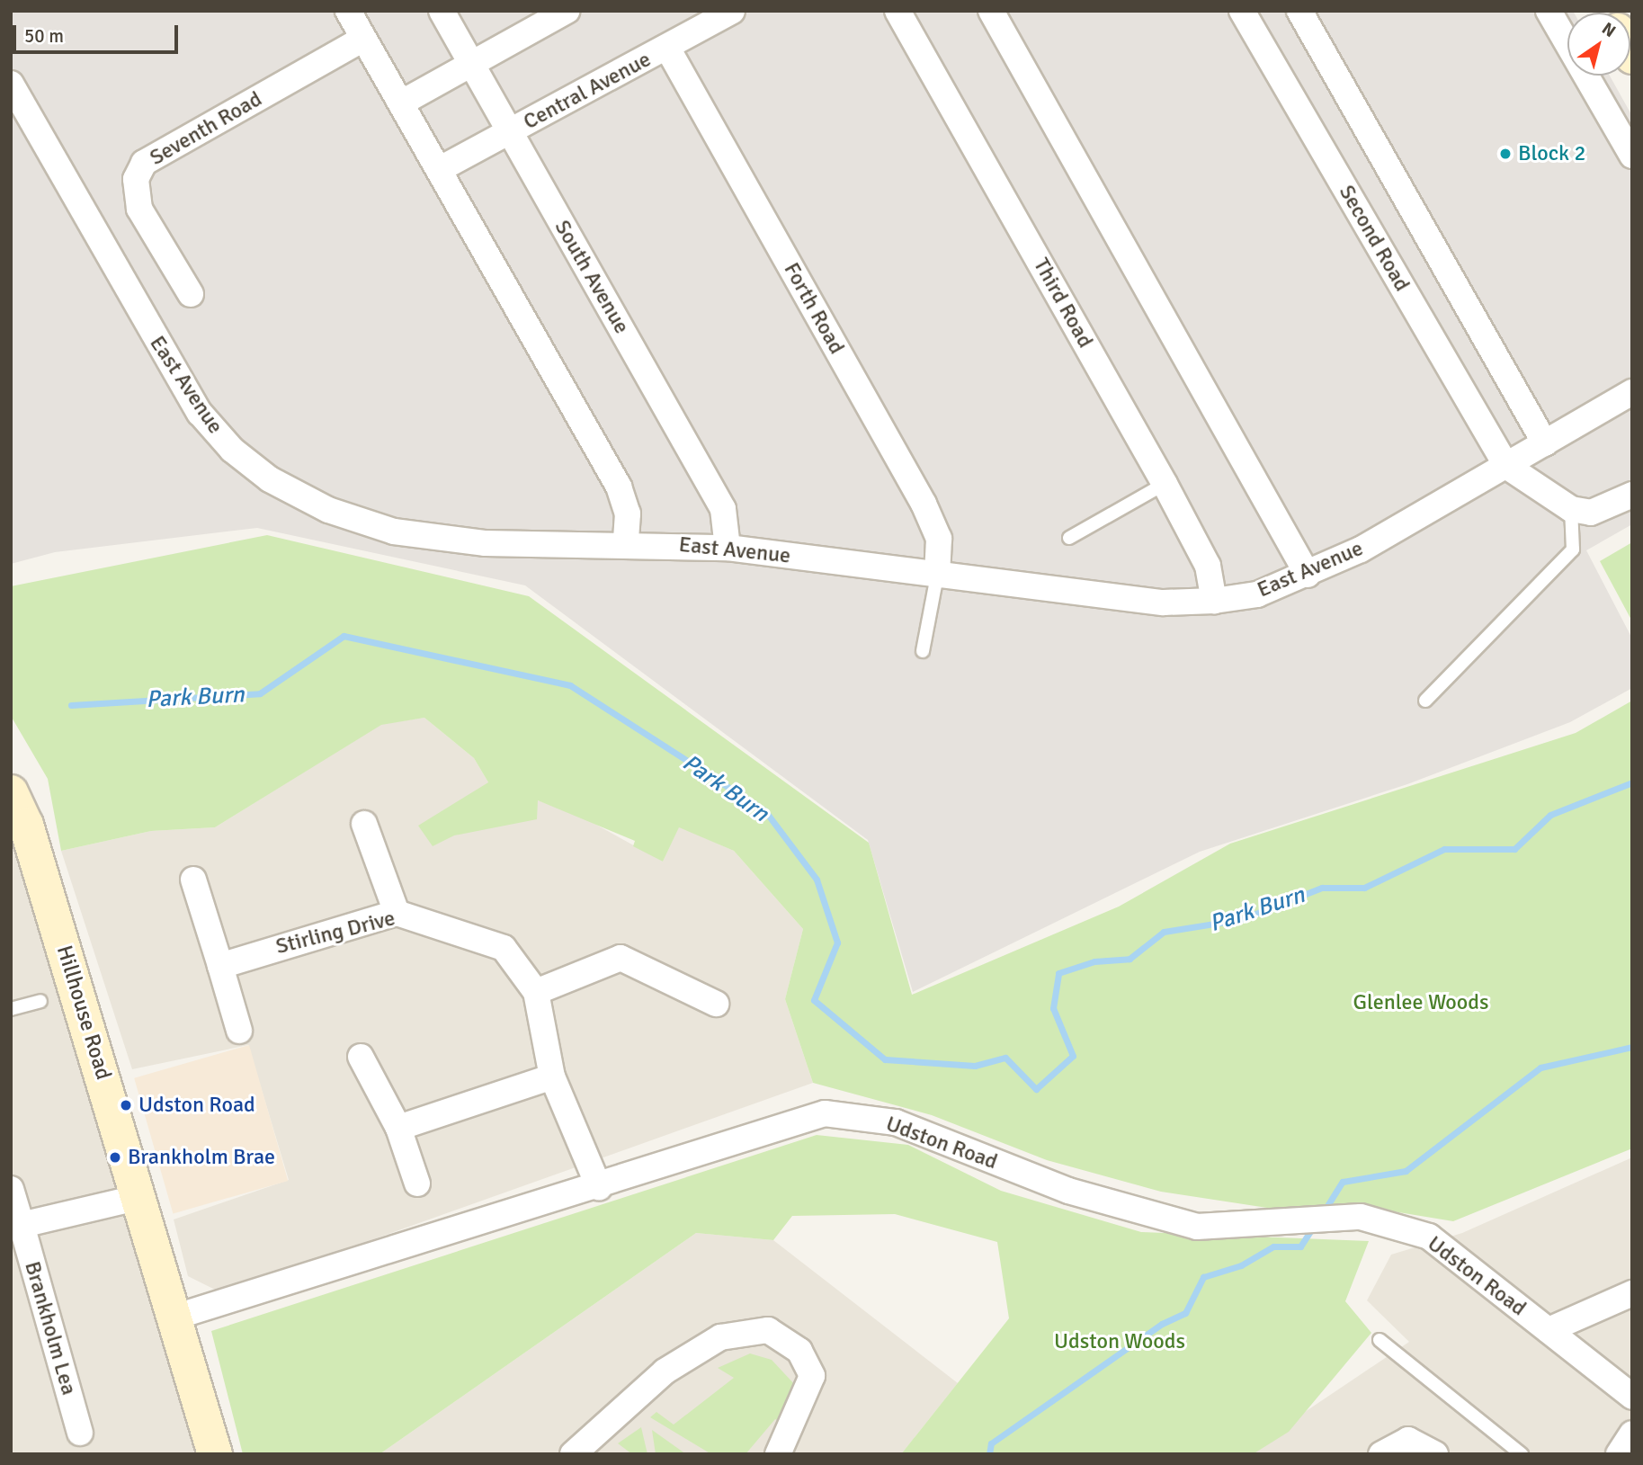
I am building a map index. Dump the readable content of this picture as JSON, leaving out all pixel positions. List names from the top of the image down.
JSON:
{
  "streets": {
    "street": [
      "Central Avenue",
      "Seventh Road",
      "Second Road",
      "South Avenue",
      "Third Road",
      "Forth Road",
      "East Avenue",
      "Stirling Drive",
      "Hillhouse Road",
      "Udston Road",
      "Brankholm Lea"
    ]
  },
  "crossings": [
    ["Central Avenue", "South Avenue"],
    ["Central Avenue", "Forth Road"],
    ["Second Road", "East Avenue"],
    ["South Avenue", "East Avenue"],
    ["Third Road", "East Avenue"],
    ["Forth Road", "East Avenue"],
    ["Stirling Drive", "Udston Road"],
    ["Hillhouse Road", "Udston Road"]
  ],
  "water": ["Park Burn"],
  "parks": ["Glenlee Woods", "Udston Woods"],
  "places": ["Block 2", "Udston Road", "Brankholm Brae"],
  "scale_bar": "50 m",
  "north": "top right"
}
